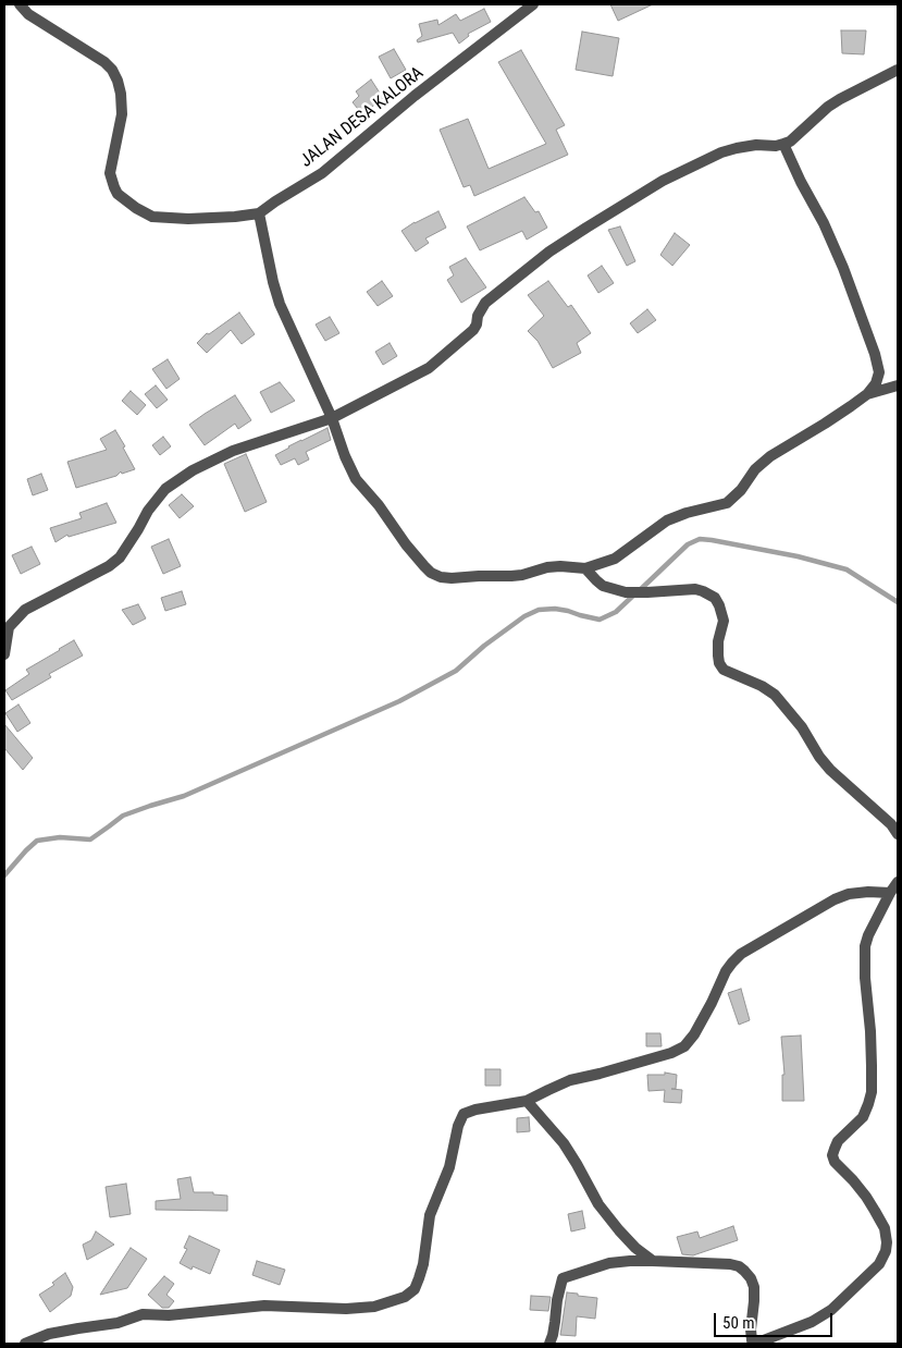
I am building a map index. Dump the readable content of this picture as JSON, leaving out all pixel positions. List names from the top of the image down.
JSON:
{
  "streets": {
    "street": ["JALAN DESA KALORA"]
  },
  "scale_bar": "50 m"
}
